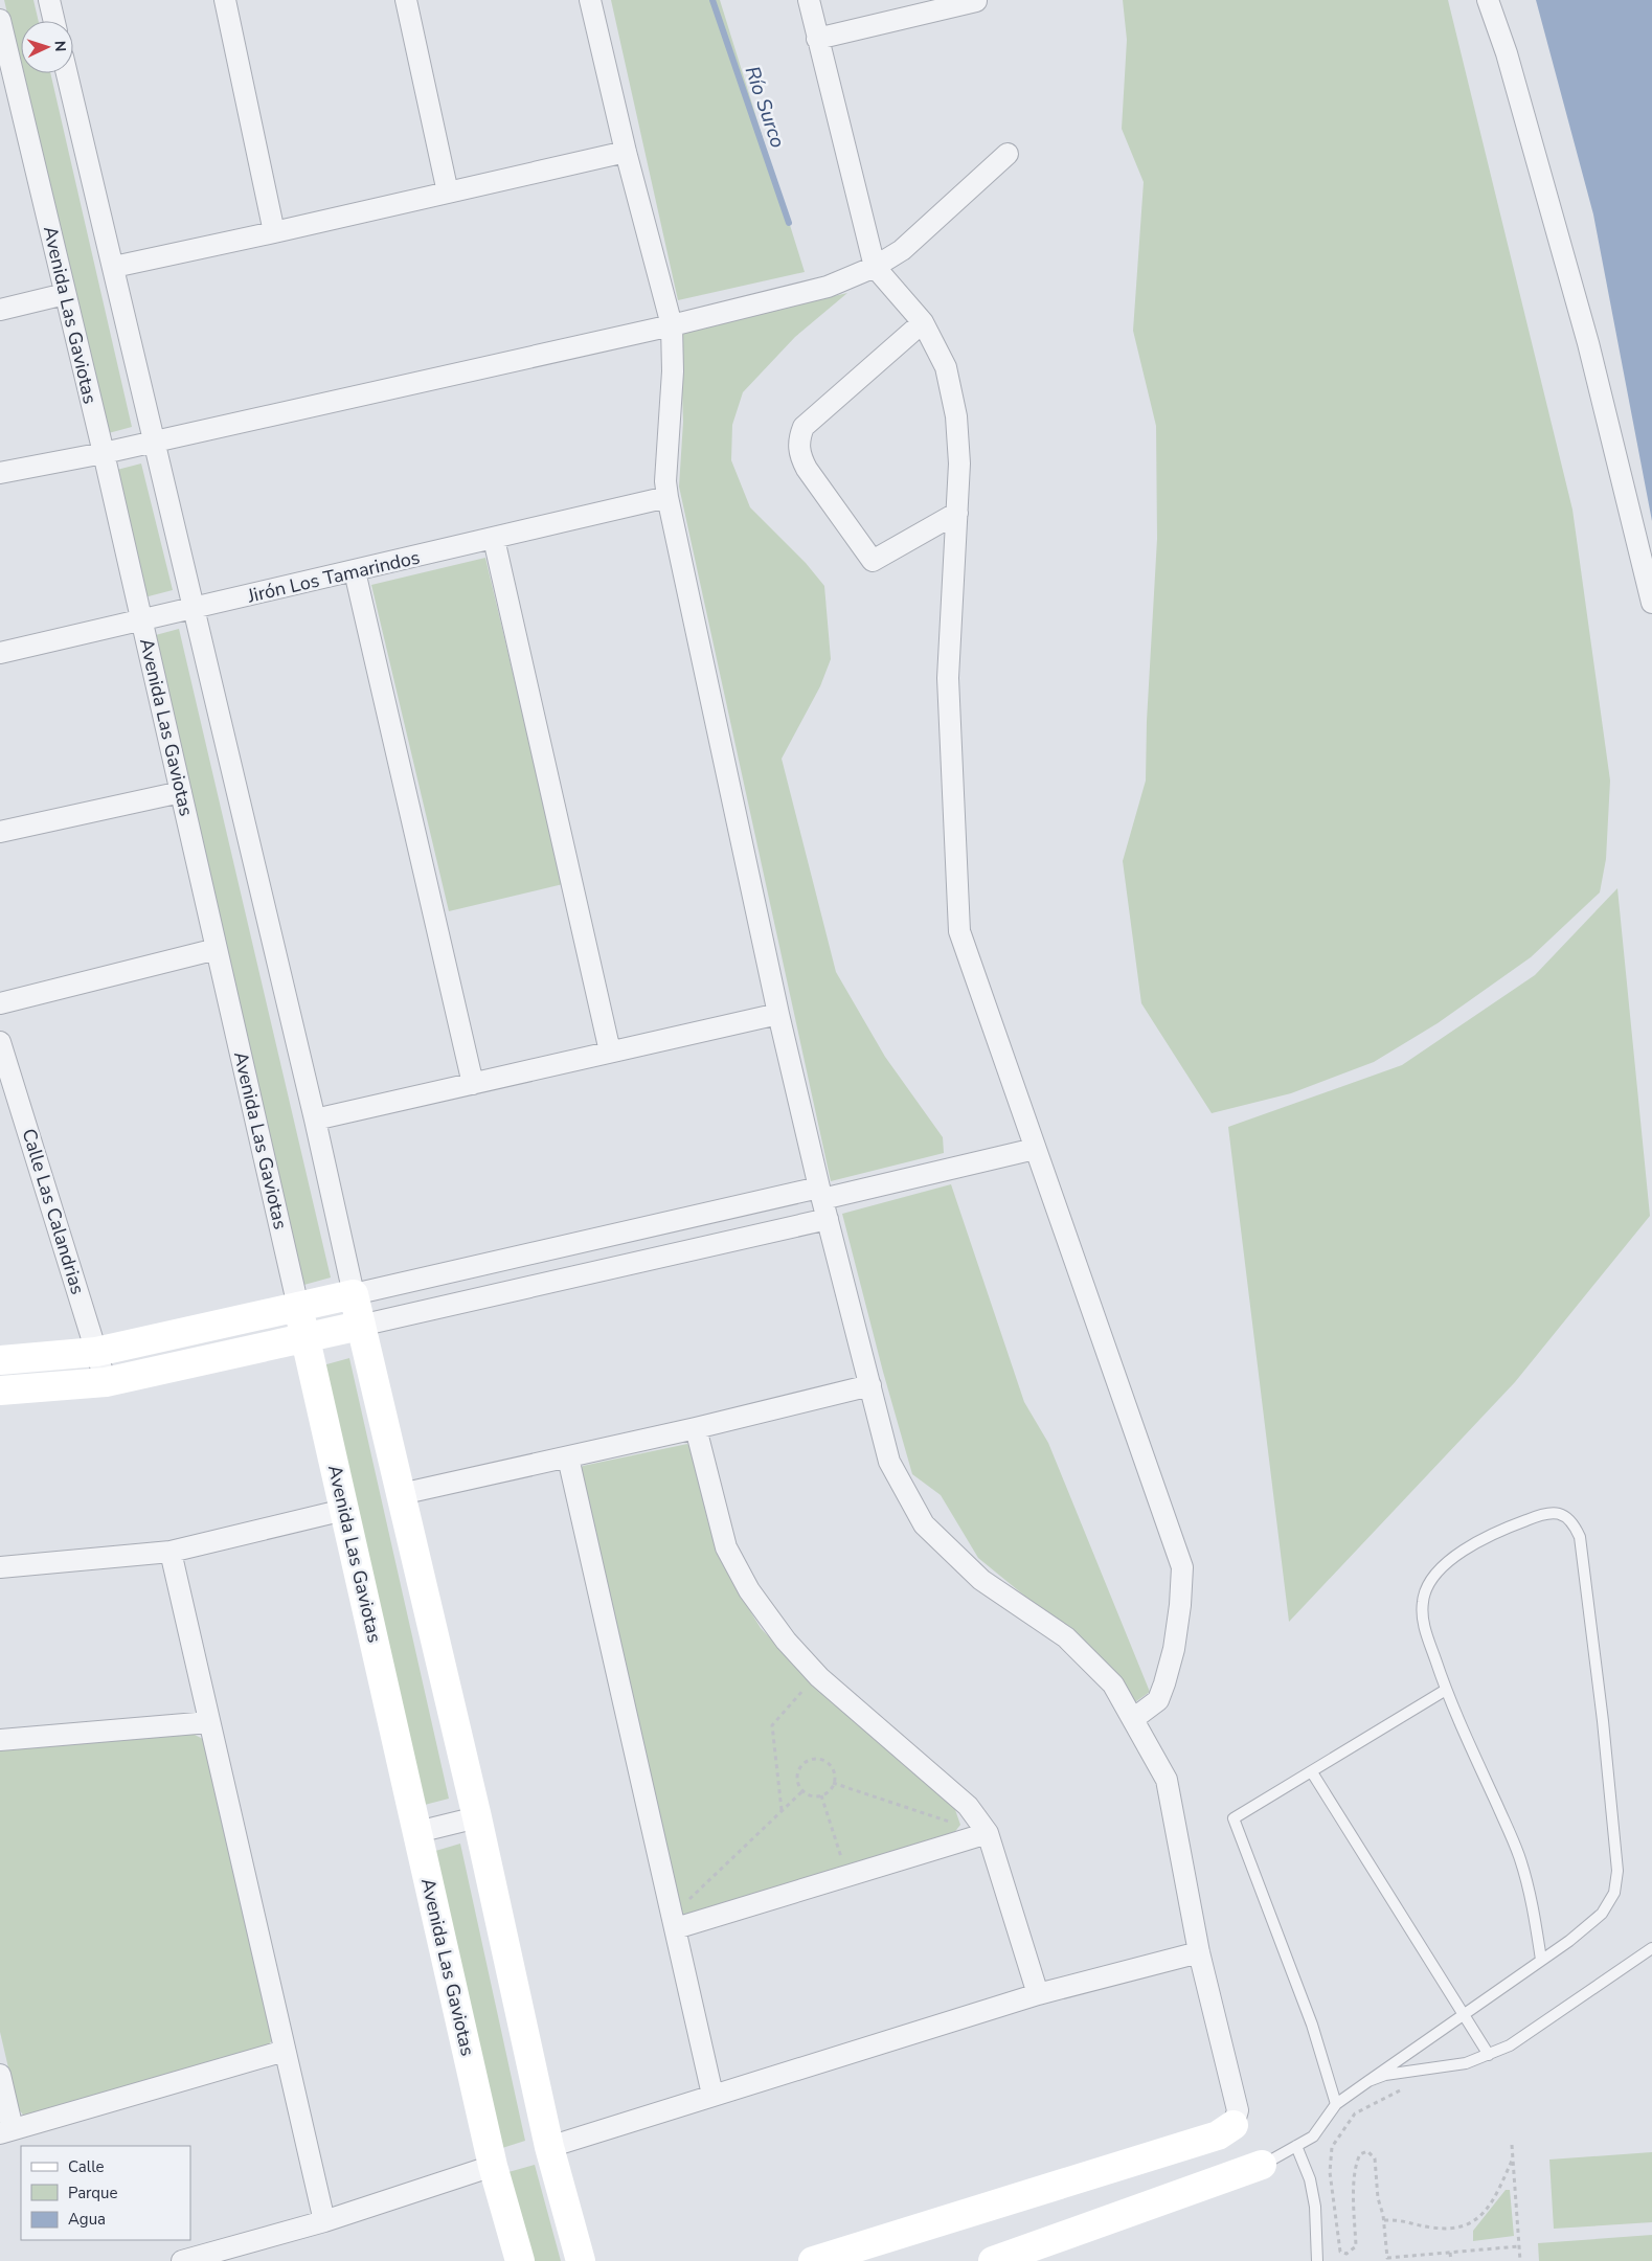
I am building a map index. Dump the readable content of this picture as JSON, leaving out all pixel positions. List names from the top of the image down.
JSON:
{
  "streets": {
    "street": ["Avenida Las Gaviotas", "Jirón Los Tamarindos", "Calle Las Calandrias"]
  },
  "crossings": [
    ["Avenida Las Gaviotas", "Jirón Los Tamarindos"]
  ],
  "water": ["Río Surco"],
  "legend": ["Calle", "Parque", "Agua"],
  "north": "right"
}
